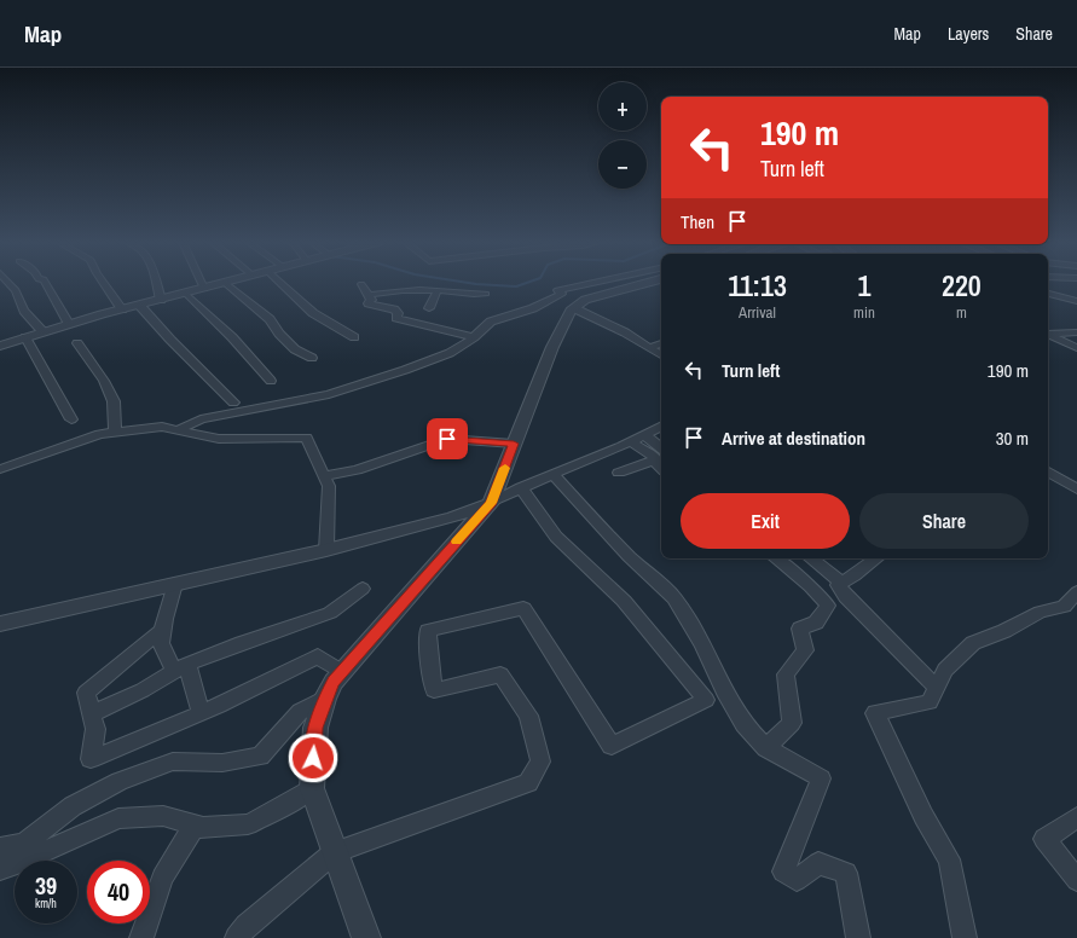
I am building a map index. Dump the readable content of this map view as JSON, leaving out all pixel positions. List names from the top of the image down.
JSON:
{
  "page": {
    "header": "Map",
    "nav": ["Map", "Layers", "Share"],
    "map_buttons": ["+", "−"],
    "turn": ["190 m", "Turn left"],
    "then": "Then",
    "eta": [
      "11:13",
      "Arrival",
      "1",
      "min",
      "220",
      "m"
    ],
    "list": [
      {
        "name": "Turn left",
        "value": "190 m"
      },
      {
        "name": "Arrive at destination",
        "value": "30 m"
      }
    ],
    "buttons": ["Exit", "Share"],
    "speed": "39 km/h",
    "limit": "40"
  }
}
